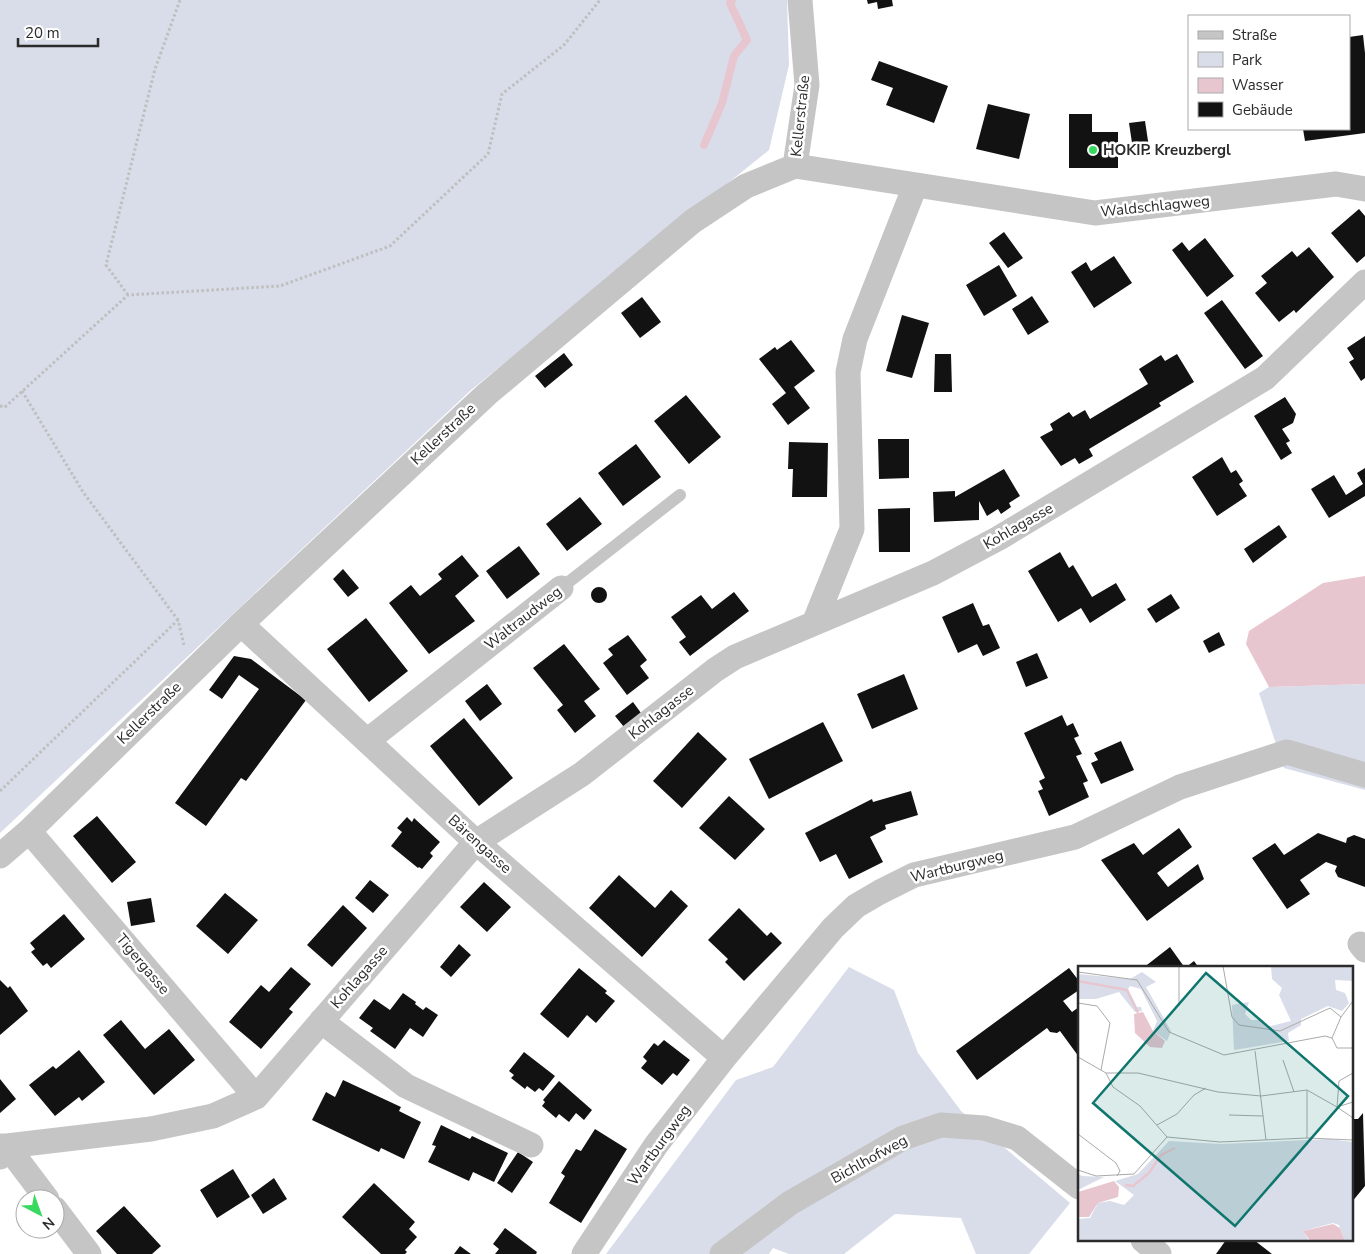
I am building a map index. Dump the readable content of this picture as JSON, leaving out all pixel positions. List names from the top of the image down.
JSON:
{
  "streets": {
    "street": [
      "Kellerstraße",
      "Waldschlagweg",
      "Kohlagasse",
      "Waltraudweg",
      "Bärengasse",
      "Wartburgweg",
      "Tigergasse",
      "Bichlhofweg"
    ]
  },
  "crossings": [
    ["Kellerstraße", "Waldschlagweg"],
    ["Kellerstraße", "Bärengasse"],
    ["Kellerstraße", "Tigergasse"],
    ["Kohlagasse", "Bärengasse"],
    ["Kohlagasse", "Tigergasse"],
    ["Waltraudweg", "Bärengasse"],
    ["Bärengasse", "Wartburgweg"]
  ],
  "places": ["HOKIP Kreuzbergl"],
  "legend": [
    "Straße",
    "Park",
    "Wasser",
    "Gebäude"
  ],
  "scale_bar": "20 m",
  "north": "bottom right"
}
